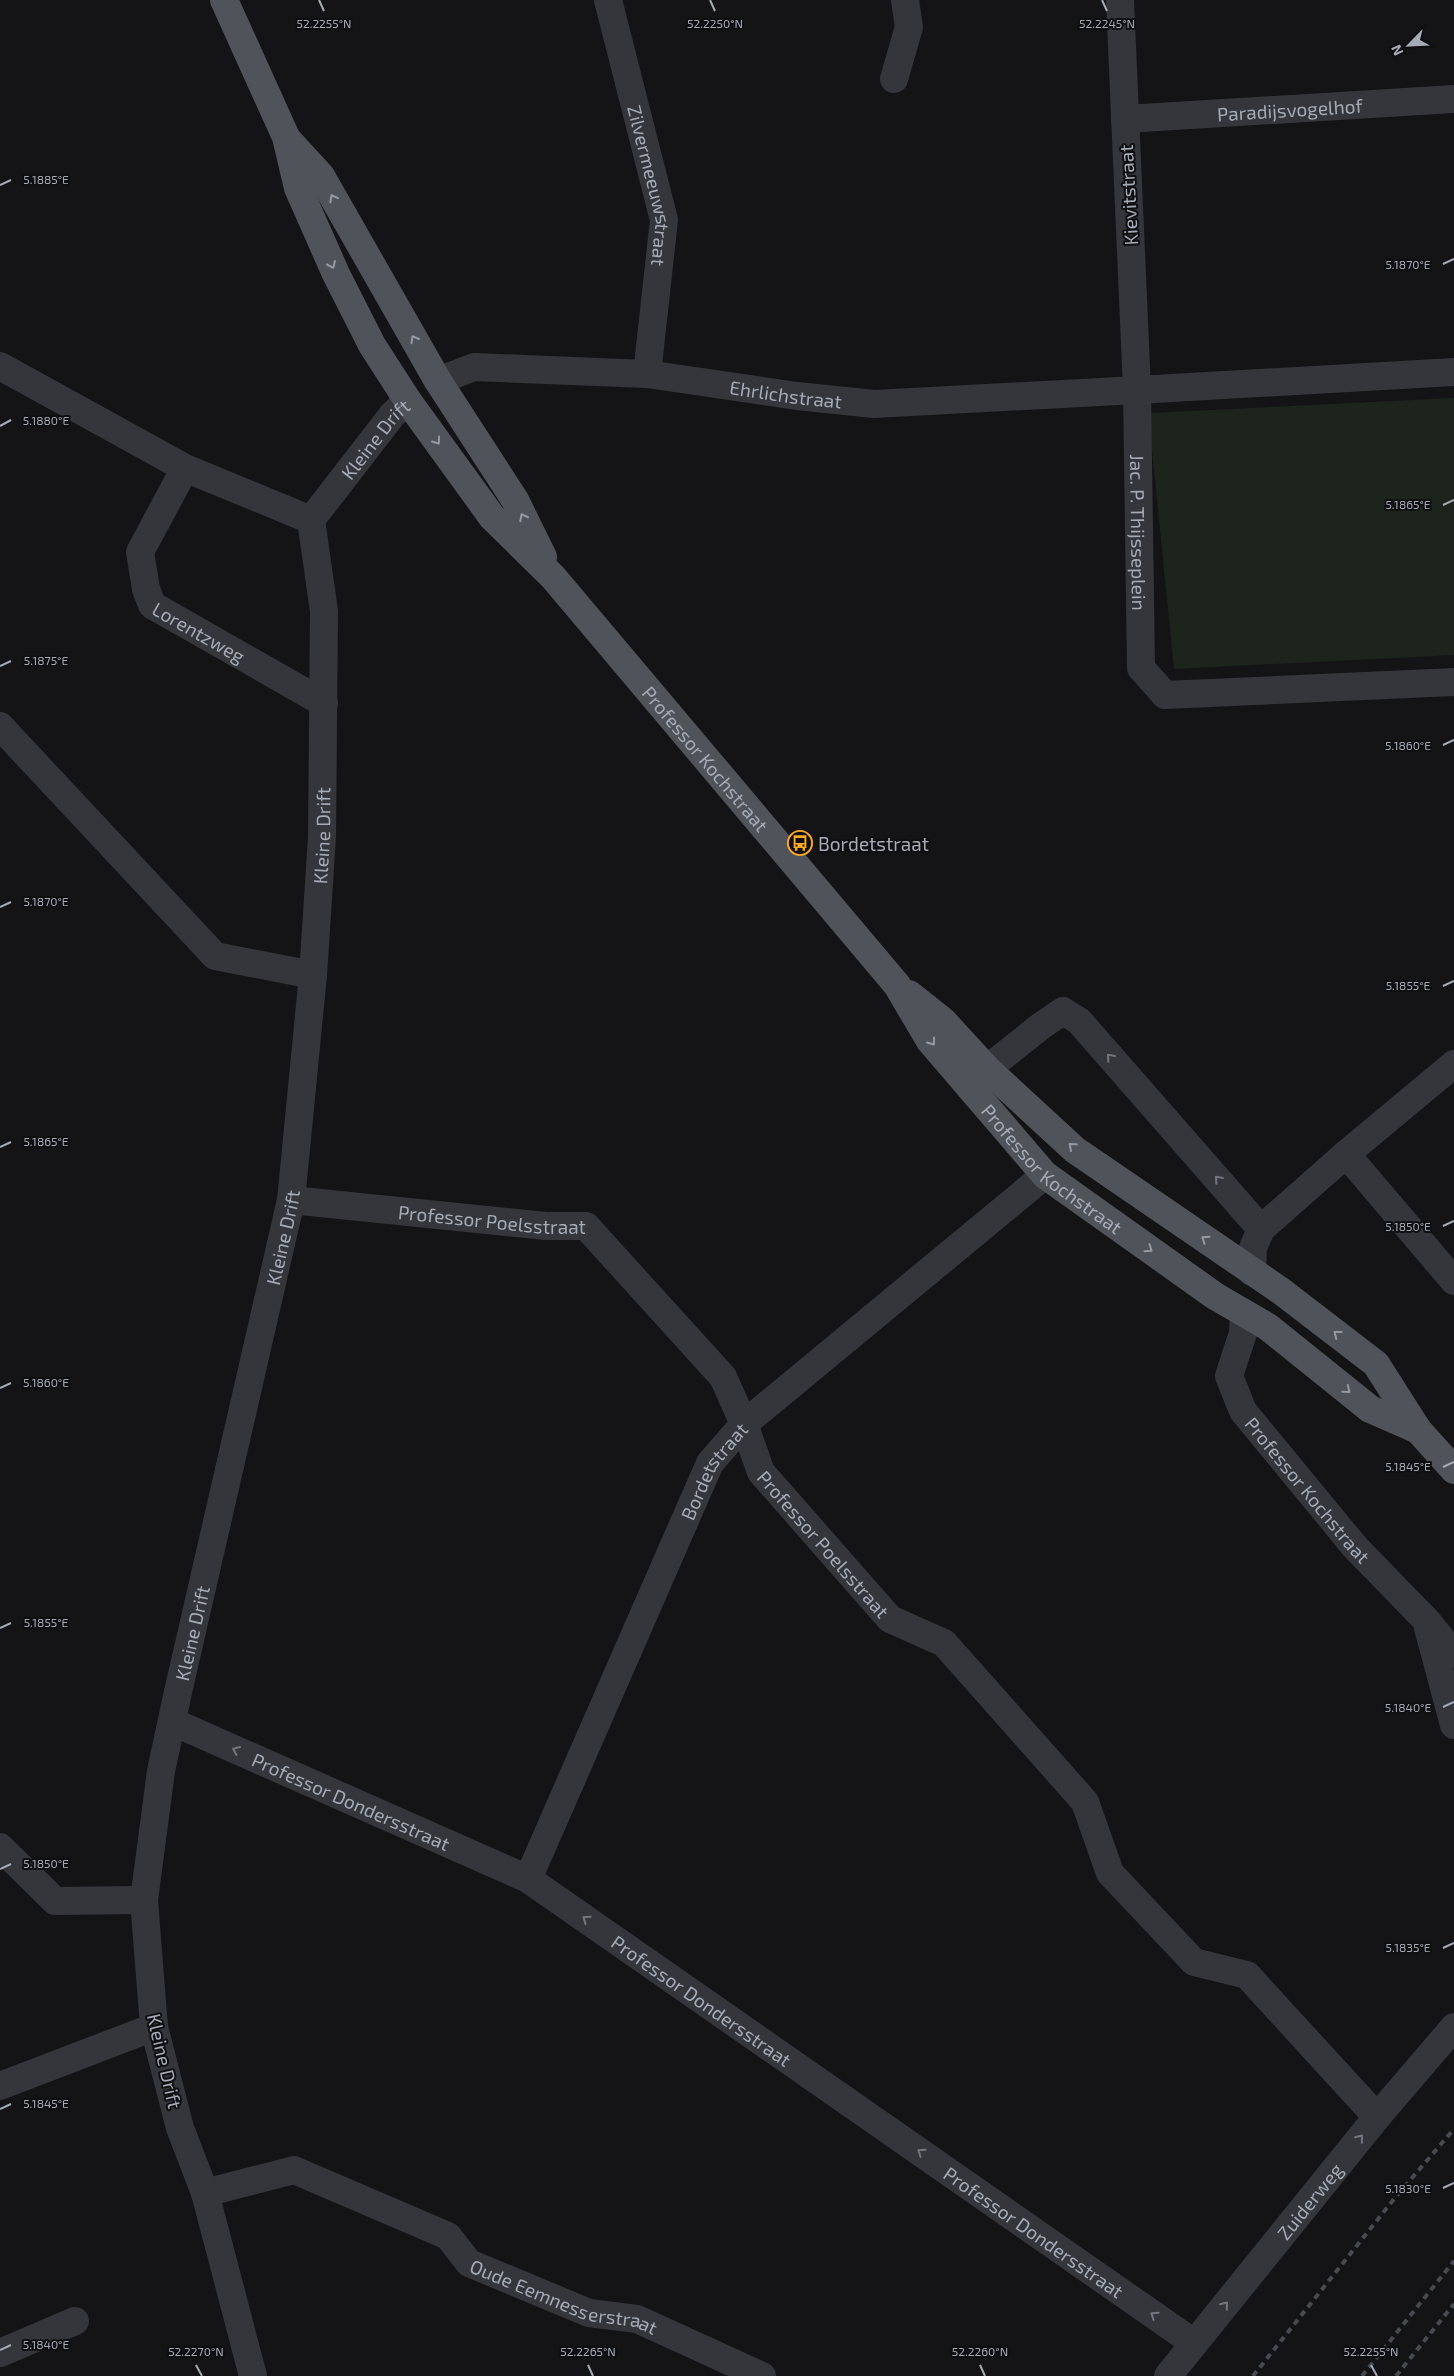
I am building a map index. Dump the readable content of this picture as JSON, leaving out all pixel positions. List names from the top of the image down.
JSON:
{
  "streets": {
    "main road": ["Kleine Drift", "Professor Kochstraat"],
    "street": [
      "Paradijsvogelhof",
      "Zilvermeeuwstraat",
      "Kievitstraat",
      "Ehrlichstraat",
      "Jac. P. Thijsseplein",
      "Lorentzweg",
      "Professor Poelsstraat",
      "Bordetstraat",
      "Professor Dondersstraat",
      "Zuiderweg",
      "Oude Eemnesserstraat"
    ]
  },
  "crossings": [
    ["Paradijsvogelhof", "Kievitstraat"],
    ["Zilvermeeuwstraat", "Ehrlichstraat"],
    ["Kievitstraat", "Ehrlichstraat"],
    ["Kievitstraat", "Jac. P. Thijsseplein"],
    ["Ehrlichstraat", "Kleine Drift"],
    ["Ehrlichstraat", "Jac. P. Thijsseplein"],
    ["Ehrlichstraat", "Professor Kochstraat"],
    ["Kleine Drift", "Lorentzweg"],
    ["Kleine Drift", "Professor Kochstraat"],
    ["Kleine Drift", "Professor Poelsstraat"],
    ["Kleine Drift", "Professor Dondersstraat"],
    ["Kleine Drift", "Oude Eemnesserstraat"],
    ["Professor Kochstraat", "Bordetstraat"],
    ["Professor Poelsstraat", "Bordetstraat"],
    ["Professor Poelsstraat", "Zuiderweg"],
    ["Bordetstraat", "Professor Dondersstraat"],
    ["Professor Dondersstraat", "Zuiderweg"]
  ],
  "one_way": ["Professor Dondersstraat", "Zuiderweg"],
  "places": {
    "bus stop": ["Bordetstraat"]
  },
  "north": "bottom left",
  "coordinates": [
    "52.2245°N",
    "52.2255°N",
    "52.2250°N",
    "5.1885°E",
    "5.1870°E",
    "5.1880°E",
    "5.1865°E",
    "5.1875°E",
    "5.1860°E",
    "5.1855°E",
    "5.1850°E",
    "5.1845°E",
    "5.1840°E",
    "5.1835°E",
    "5.1830°E",
    "52.2270°N",
    "52.2265°N",
    "52.2260°N"
  ]
}
